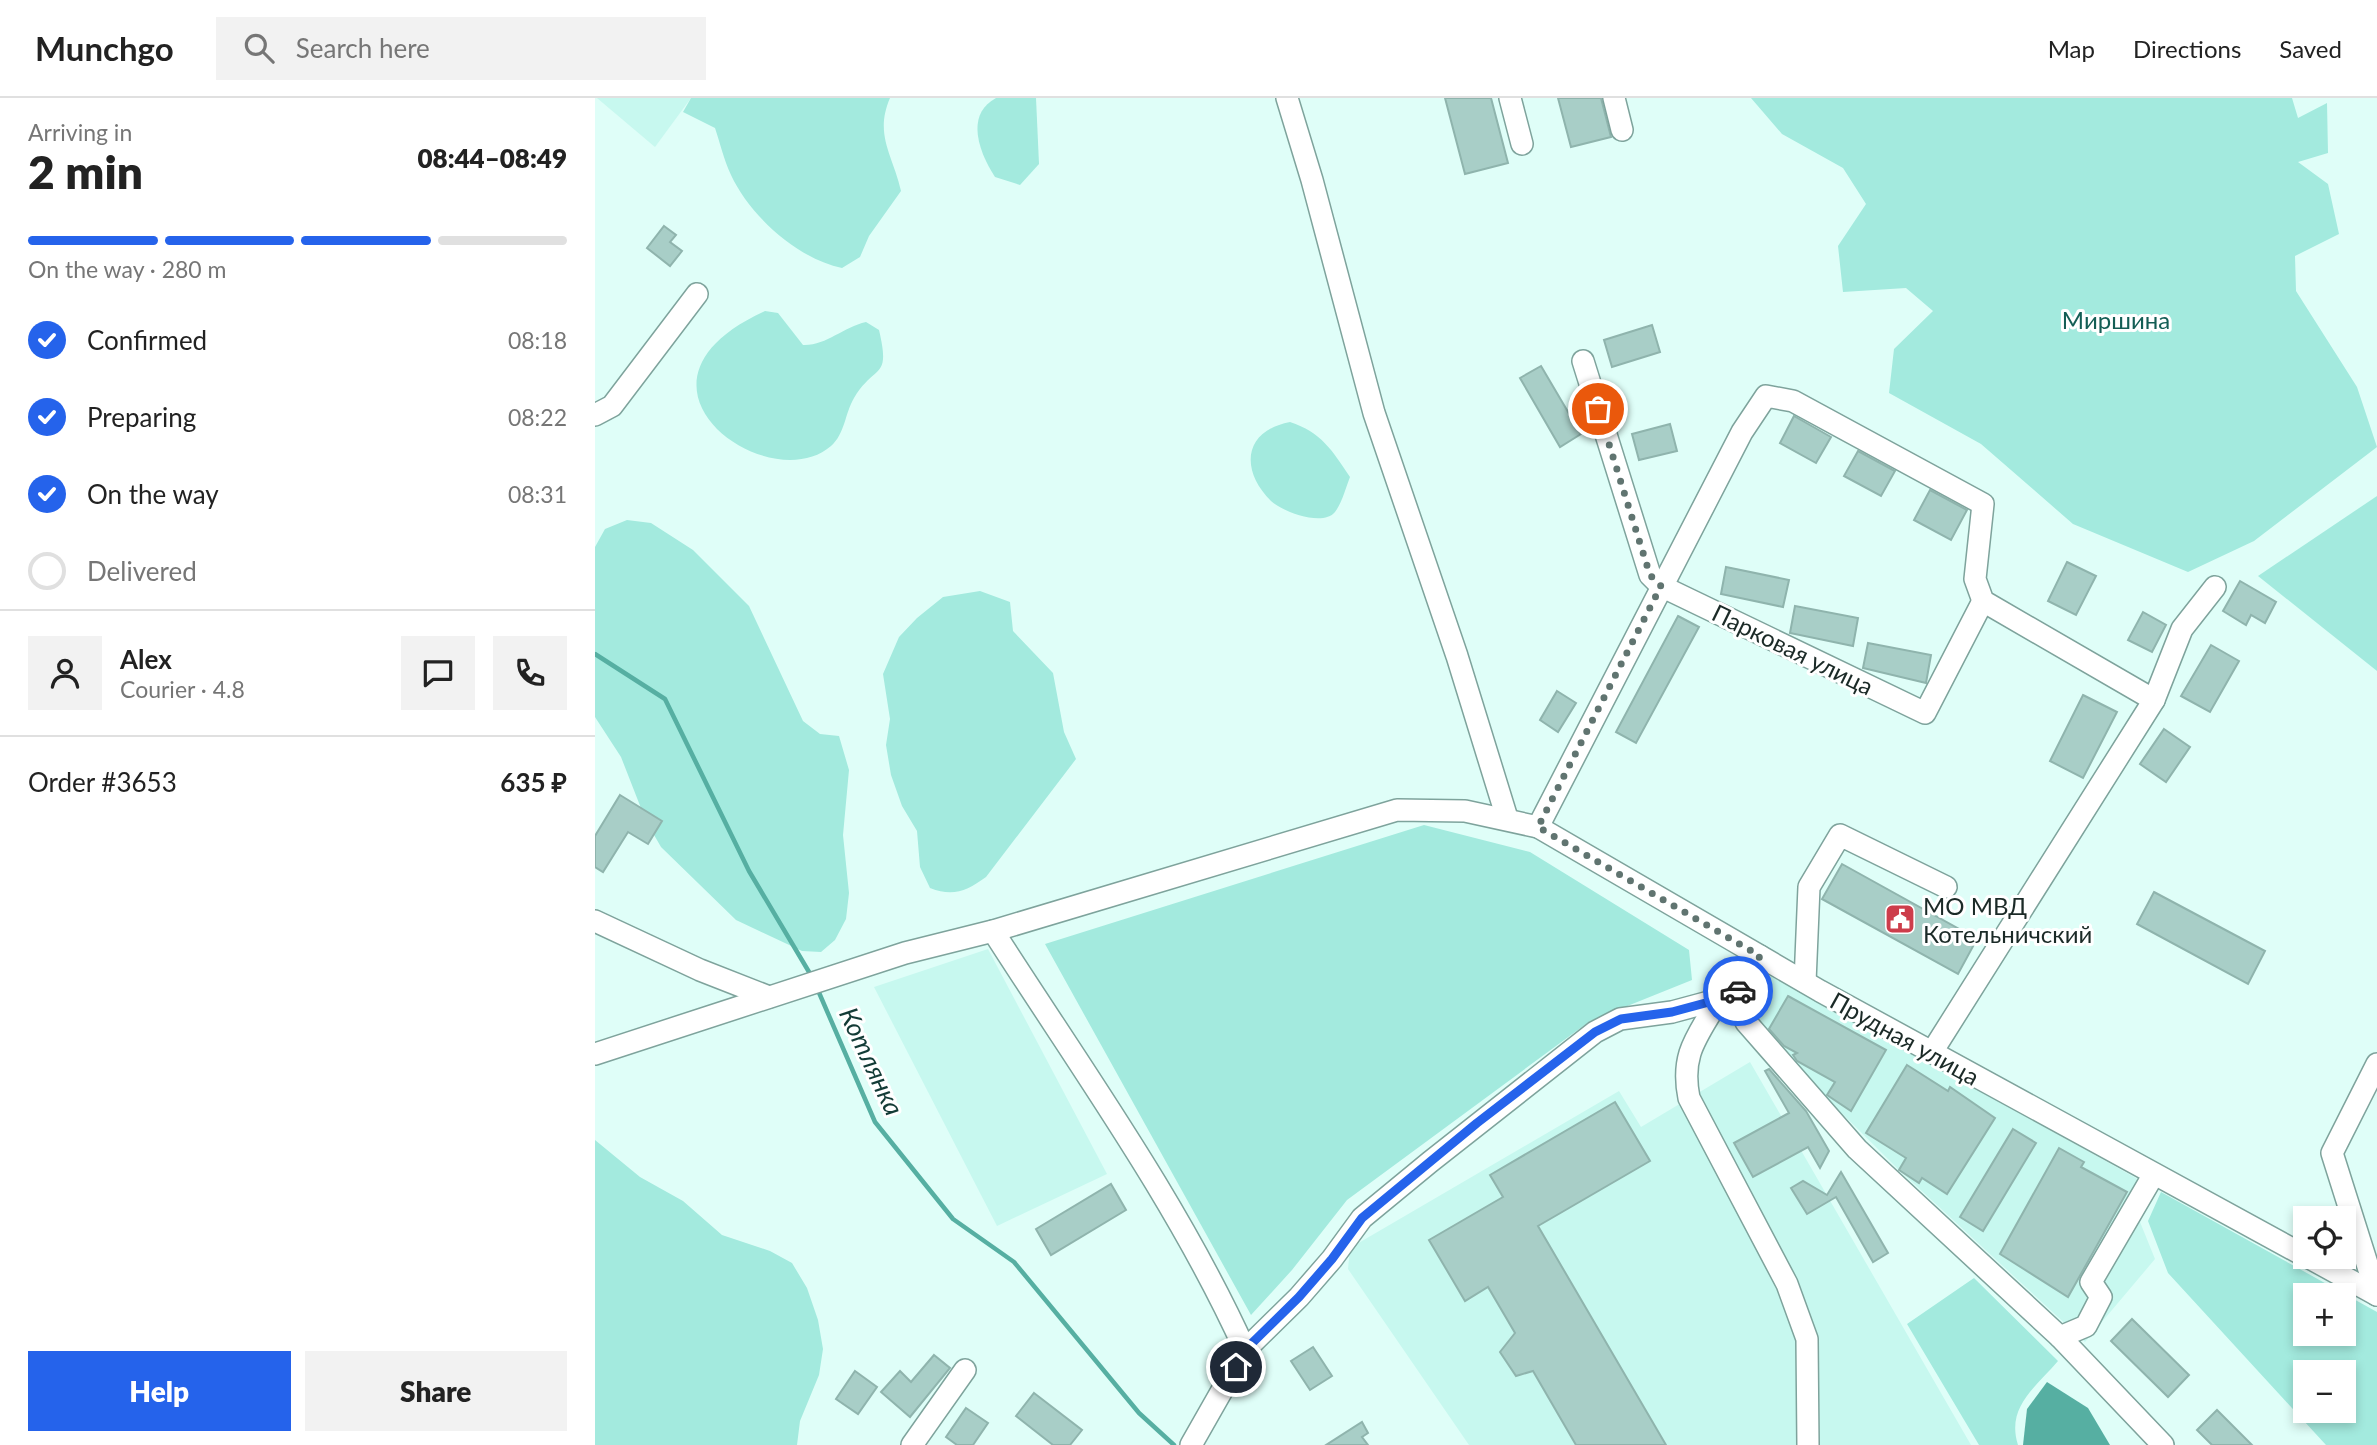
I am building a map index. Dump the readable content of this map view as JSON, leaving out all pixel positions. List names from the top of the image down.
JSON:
{
  "streets": {
    "street": ["Парковая улица", "Прудная улица"]
  },
  "water": ["Котлянка"],
  "parks": ["Миршина"],
  "places": {
    "public building": ["МО МВД Котельничский"]
  },
  "page": {
    "header": "Munchgo",
    "search": "Search here",
    "nav": ["Map", "Directions", "Saved"],
    "heading": ["2 min", "Arriving in", "08:44–08:49"],
    "panel": [
      "Alex",
      "Courier · 4.8",
      "Order #3653",
      "635 ₽"
    ],
    "bar": "On the way · 280 m",
    "list": [
      ["Confirmed", "08:18"],
      ["Preparing", "08:22"],
      ["On the way", "08:31"],
      "Delivered"
    ],
    "map_buttons": ["+", "−"],
    "buttons": ["Help", "Share"]
  }
}
